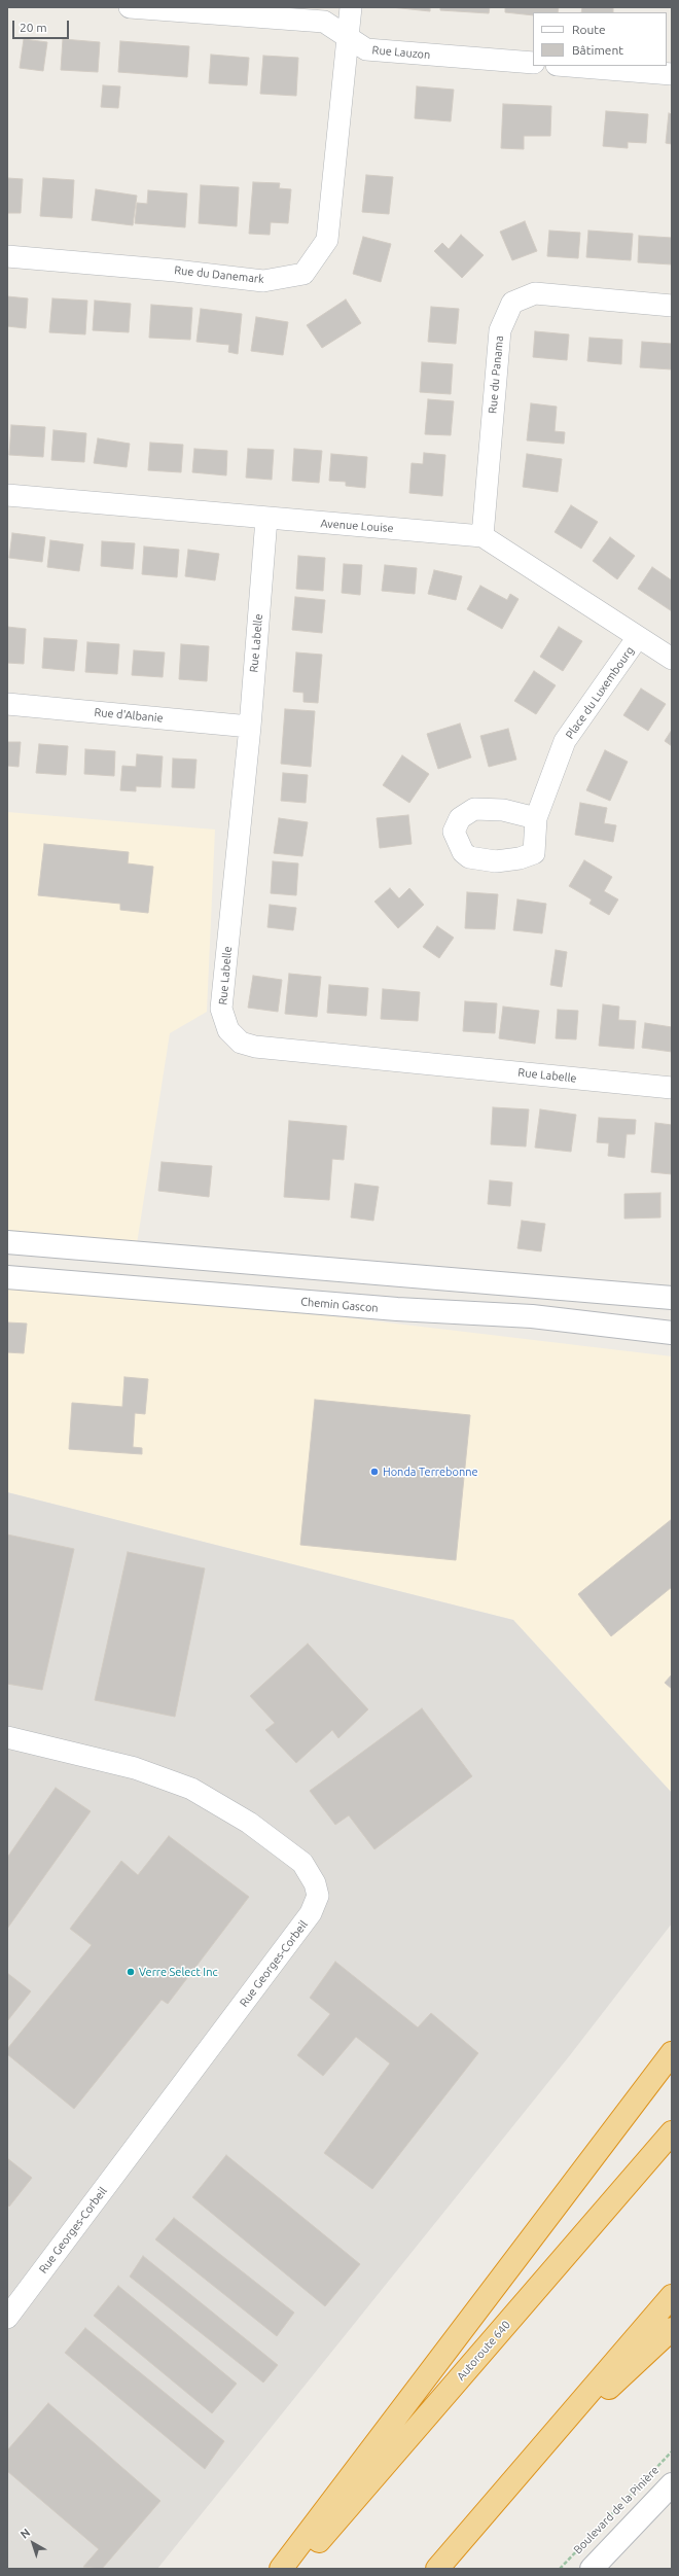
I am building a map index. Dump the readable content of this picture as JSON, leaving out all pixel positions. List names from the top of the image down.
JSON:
{
  "streets": {
    "highway": ["Autoroute 640"],
    "main road": ["Chemin Gascon", "Boulevard de la Pinière"],
    "street": [
      "Rue Lauzon",
      "Rue du Danemark",
      "Rue du Panama",
      "Avenue Louise",
      "Rue Labelle",
      "Place du Luxembourg",
      "Rue d'Albanie",
      "Rue Georges-Corbeil"
    ]
  },
  "crossings": [
    ["Rue Lauzon", "Rue du Danemark"],
    ["Rue du Panama", "Avenue Louise"],
    ["Avenue Louise", "Rue Labelle"],
    ["Avenue Louise", "Place du Luxembourg"],
    ["Rue Labelle", "Rue d'Albanie"]
  ],
  "places": ["Honda Terrebonne", "Verre Select Inc"],
  "legend": ["Route", "Bâtiment"],
  "scale_bar": "20 m",
  "north": "top left"
}
